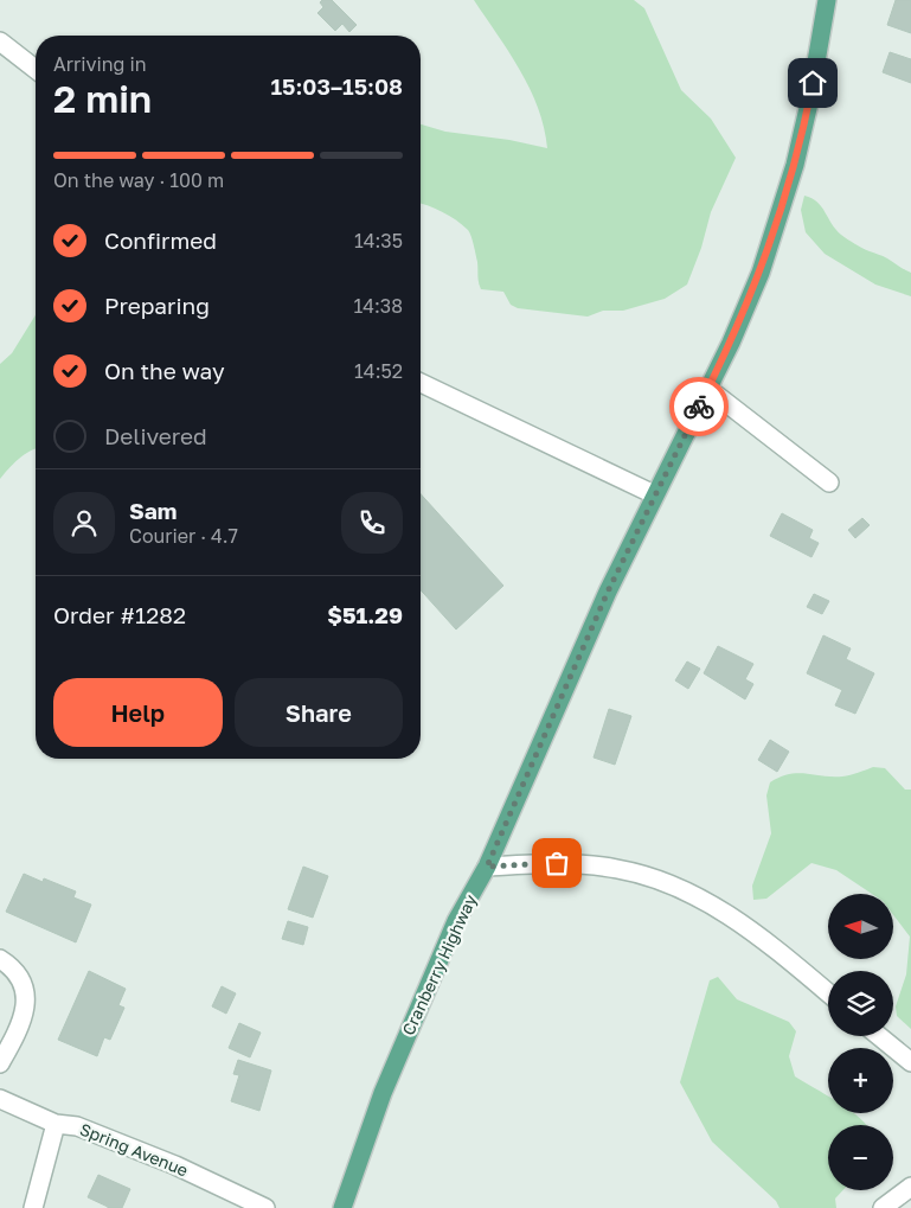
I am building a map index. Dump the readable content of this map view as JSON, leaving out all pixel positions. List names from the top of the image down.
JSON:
{
  "streets": {
    "main road": ["Cranberry Highway"],
    "street": ["Spring Avenue"]
  },
  "north": "left",
  "page": {
    "heading": ["2 min", "Arriving in", "15:03–15:08"],
    "panel": [
      "Sam",
      "Courier · 4.7",
      "Order #1282",
      "$51.29"
    ],
    "bar": "On the way · 100 m",
    "list": [
      ["Confirmed", "14:35"],
      ["Preparing", "14:38"],
      ["On the way", "14:52"],
      "Delivered"
    ],
    "buttons": ["Help", "Share"],
    "map_buttons": ["+", "−"]
  }
}
